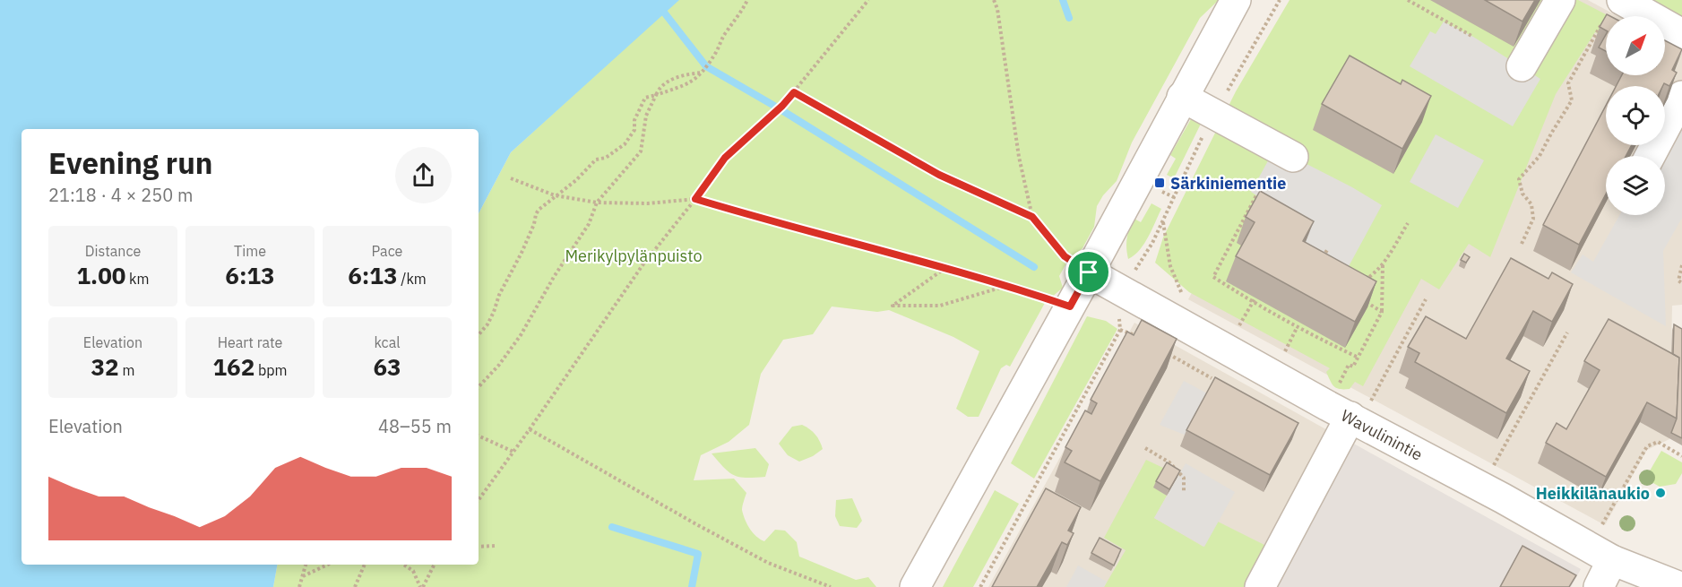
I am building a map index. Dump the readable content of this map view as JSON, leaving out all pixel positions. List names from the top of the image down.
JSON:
{
  "streets": {
    "street": ["Wavulinintie"]
  },
  "parks": ["Merikylpylänpuisto"],
  "places": {
    "transit": ["Särkiniementie"],
    "other": ["Heikkilänaukio"]
  },
  "north": "top right",
  "page": {
    "heading": ["Evening run", "21:18 · 4 × 250 m"],
    "stats": [
      ["Distance", "1.00 km"],
      ["Time", "6:13"],
      ["Pace", "6:13 /km"],
      ["Elevation", "32 m"],
      ["Heart rate", "162 bpm"],
      ["kcal", "63"]
    ],
    "chart": ["Elevation", "48–55 m"]
  }
}
